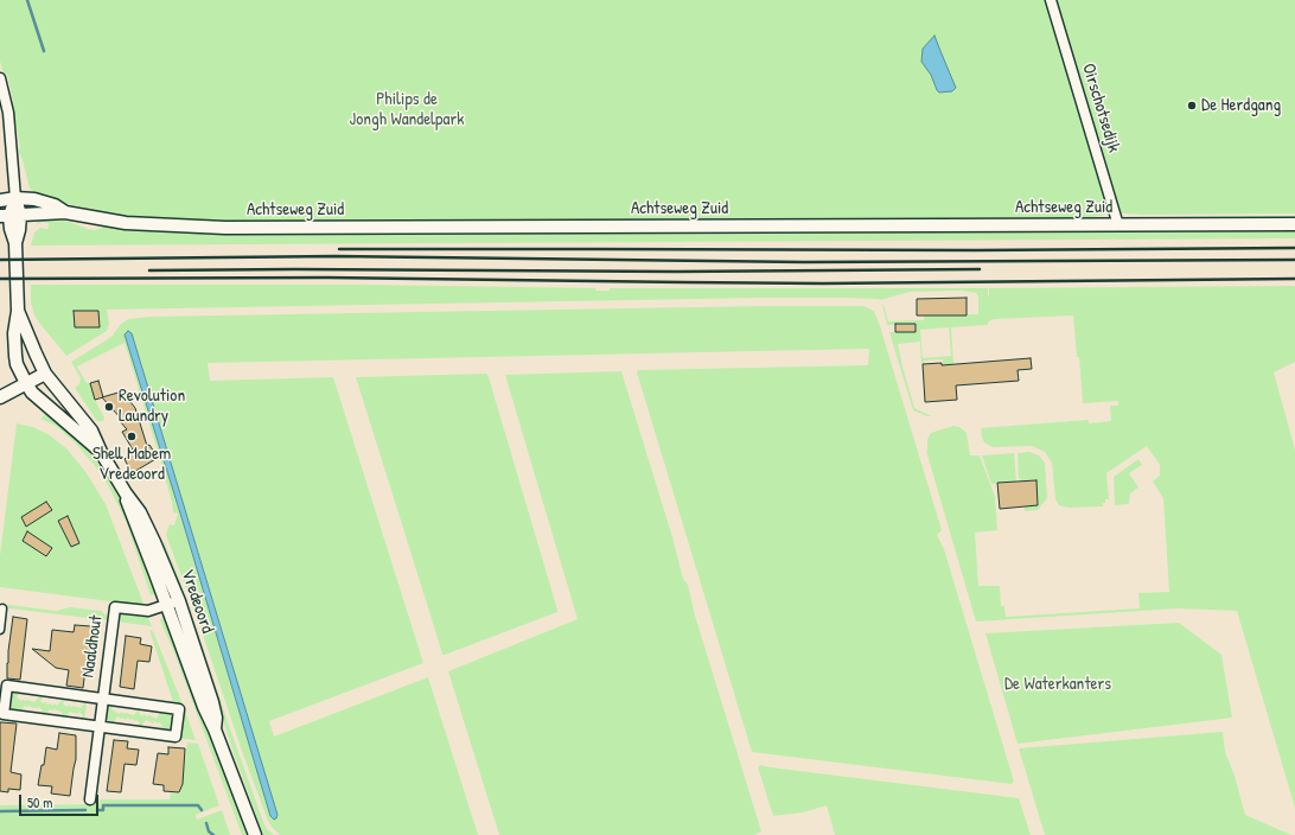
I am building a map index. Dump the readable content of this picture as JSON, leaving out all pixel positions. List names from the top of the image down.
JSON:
{
  "streets": {
    "street": [
      "Oirschotsedijk",
      "Achtseweg Zuid",
      "Vredeoord",
      "Naaldhout"
    ]
  },
  "crossings": [
    ["Oirschotsedijk", "Achtseweg Zuid"],
    ["Vredeoord", "Naaldhout"]
  ],
  "parks": ["Philips de Jongh Wandelpark", "De Waterkanters"],
  "places": ["De Herdgang", "Revolution Laundry", "Shell Mabem Vredeoord"],
  "scale_bar": "50 m"
}
